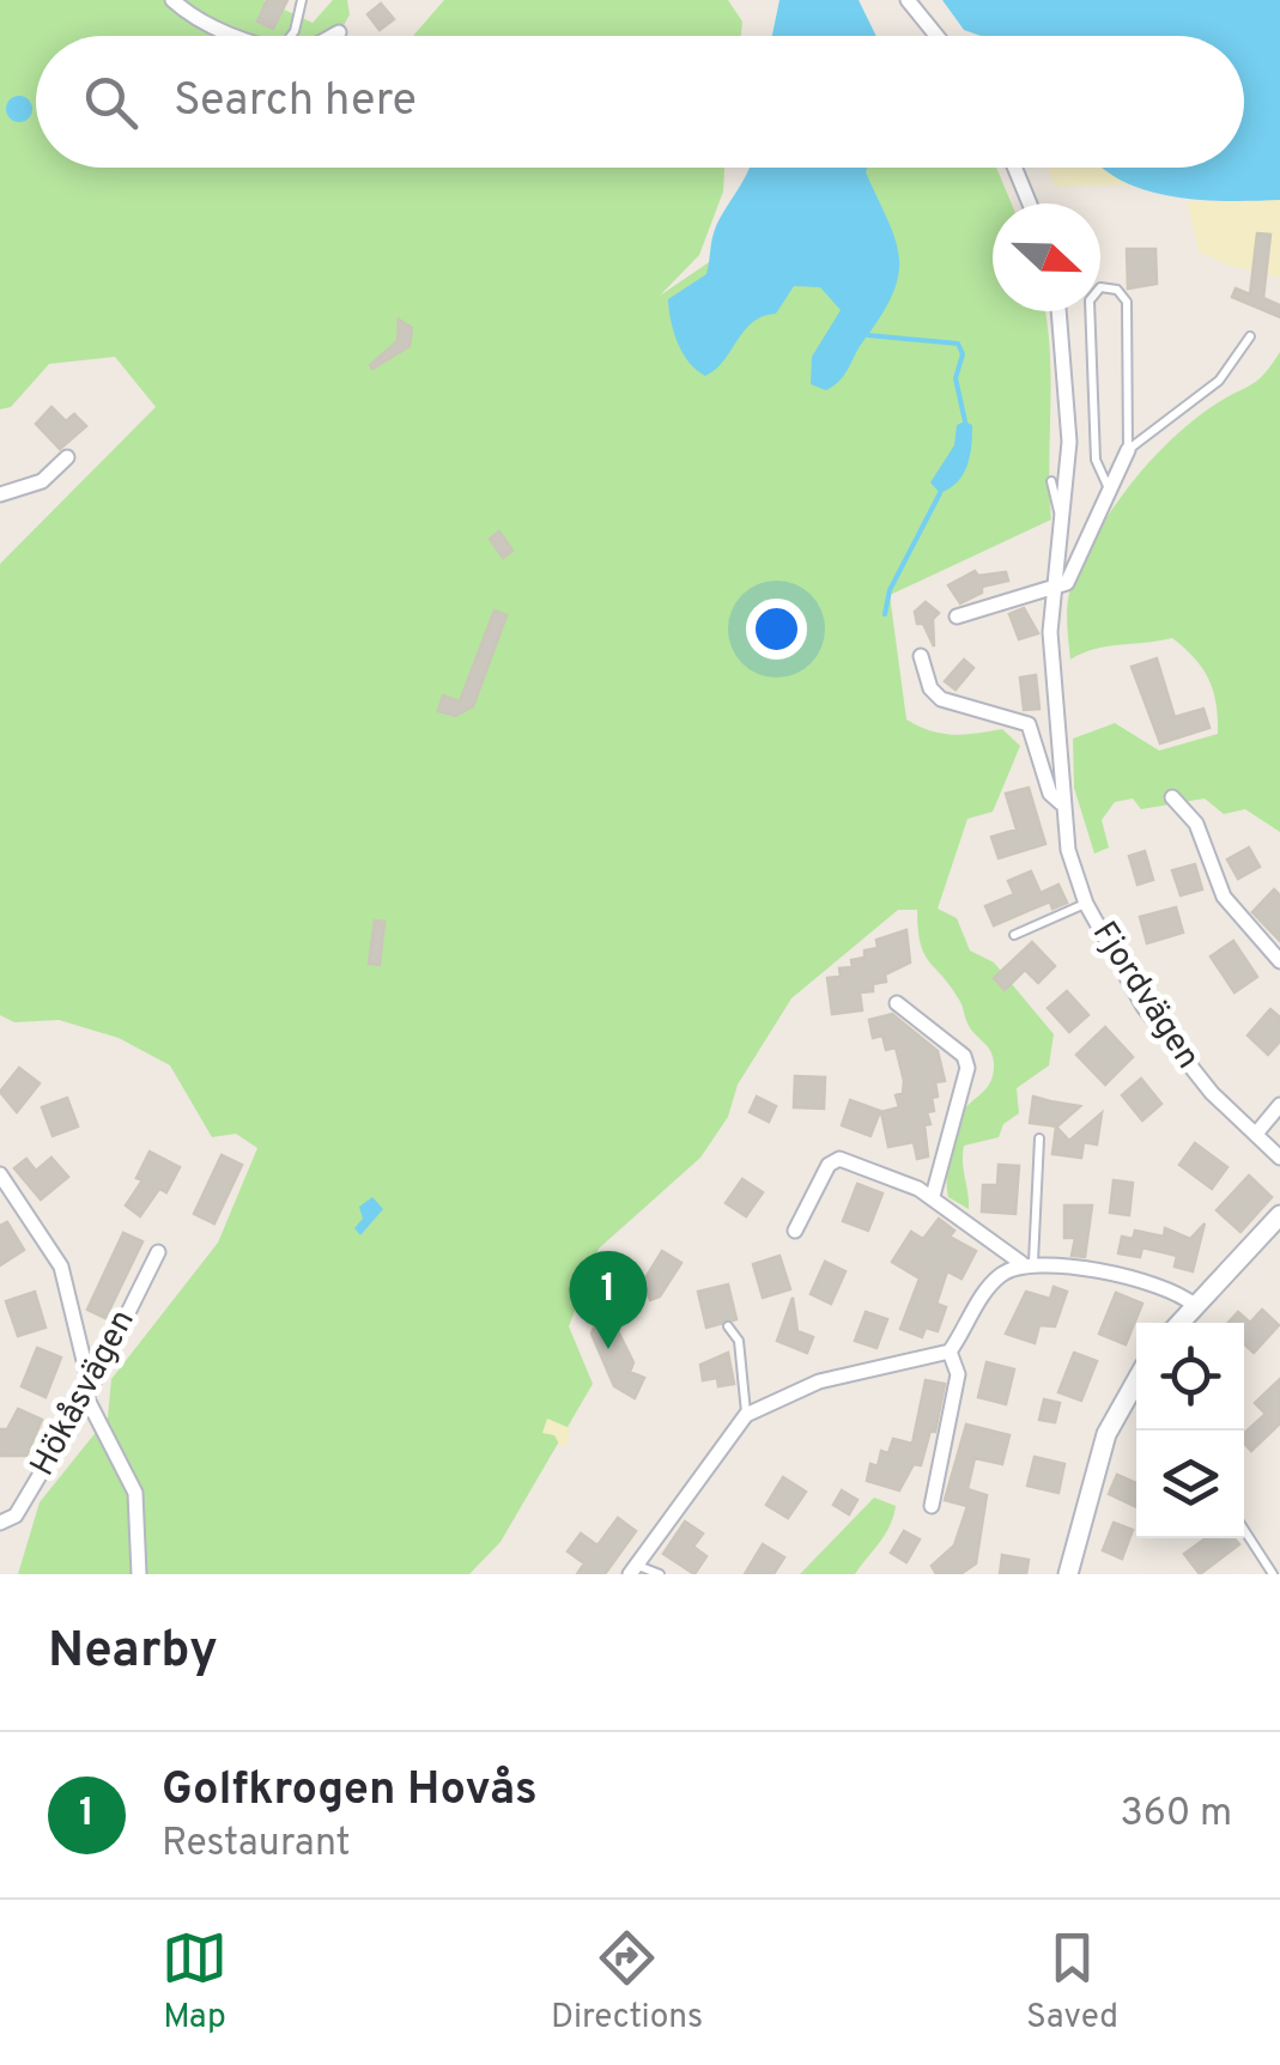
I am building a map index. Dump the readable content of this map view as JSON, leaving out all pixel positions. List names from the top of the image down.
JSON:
{
  "streets": {
    "street": ["Fjordvägen", "Hökåsvägen"]
  },
  "north": "right",
  "page": {
    "search": "Search here",
    "pins": "1",
    "heading": "Nearby",
    "list": [
      {
        "mark": "1",
        "name": "Golfkrogen Hovås",
        "note": "Restaurant",
        "value": "360 m"
      }
    ],
    "nav": ["Map", "Directions", "Saved"]
  }
}
